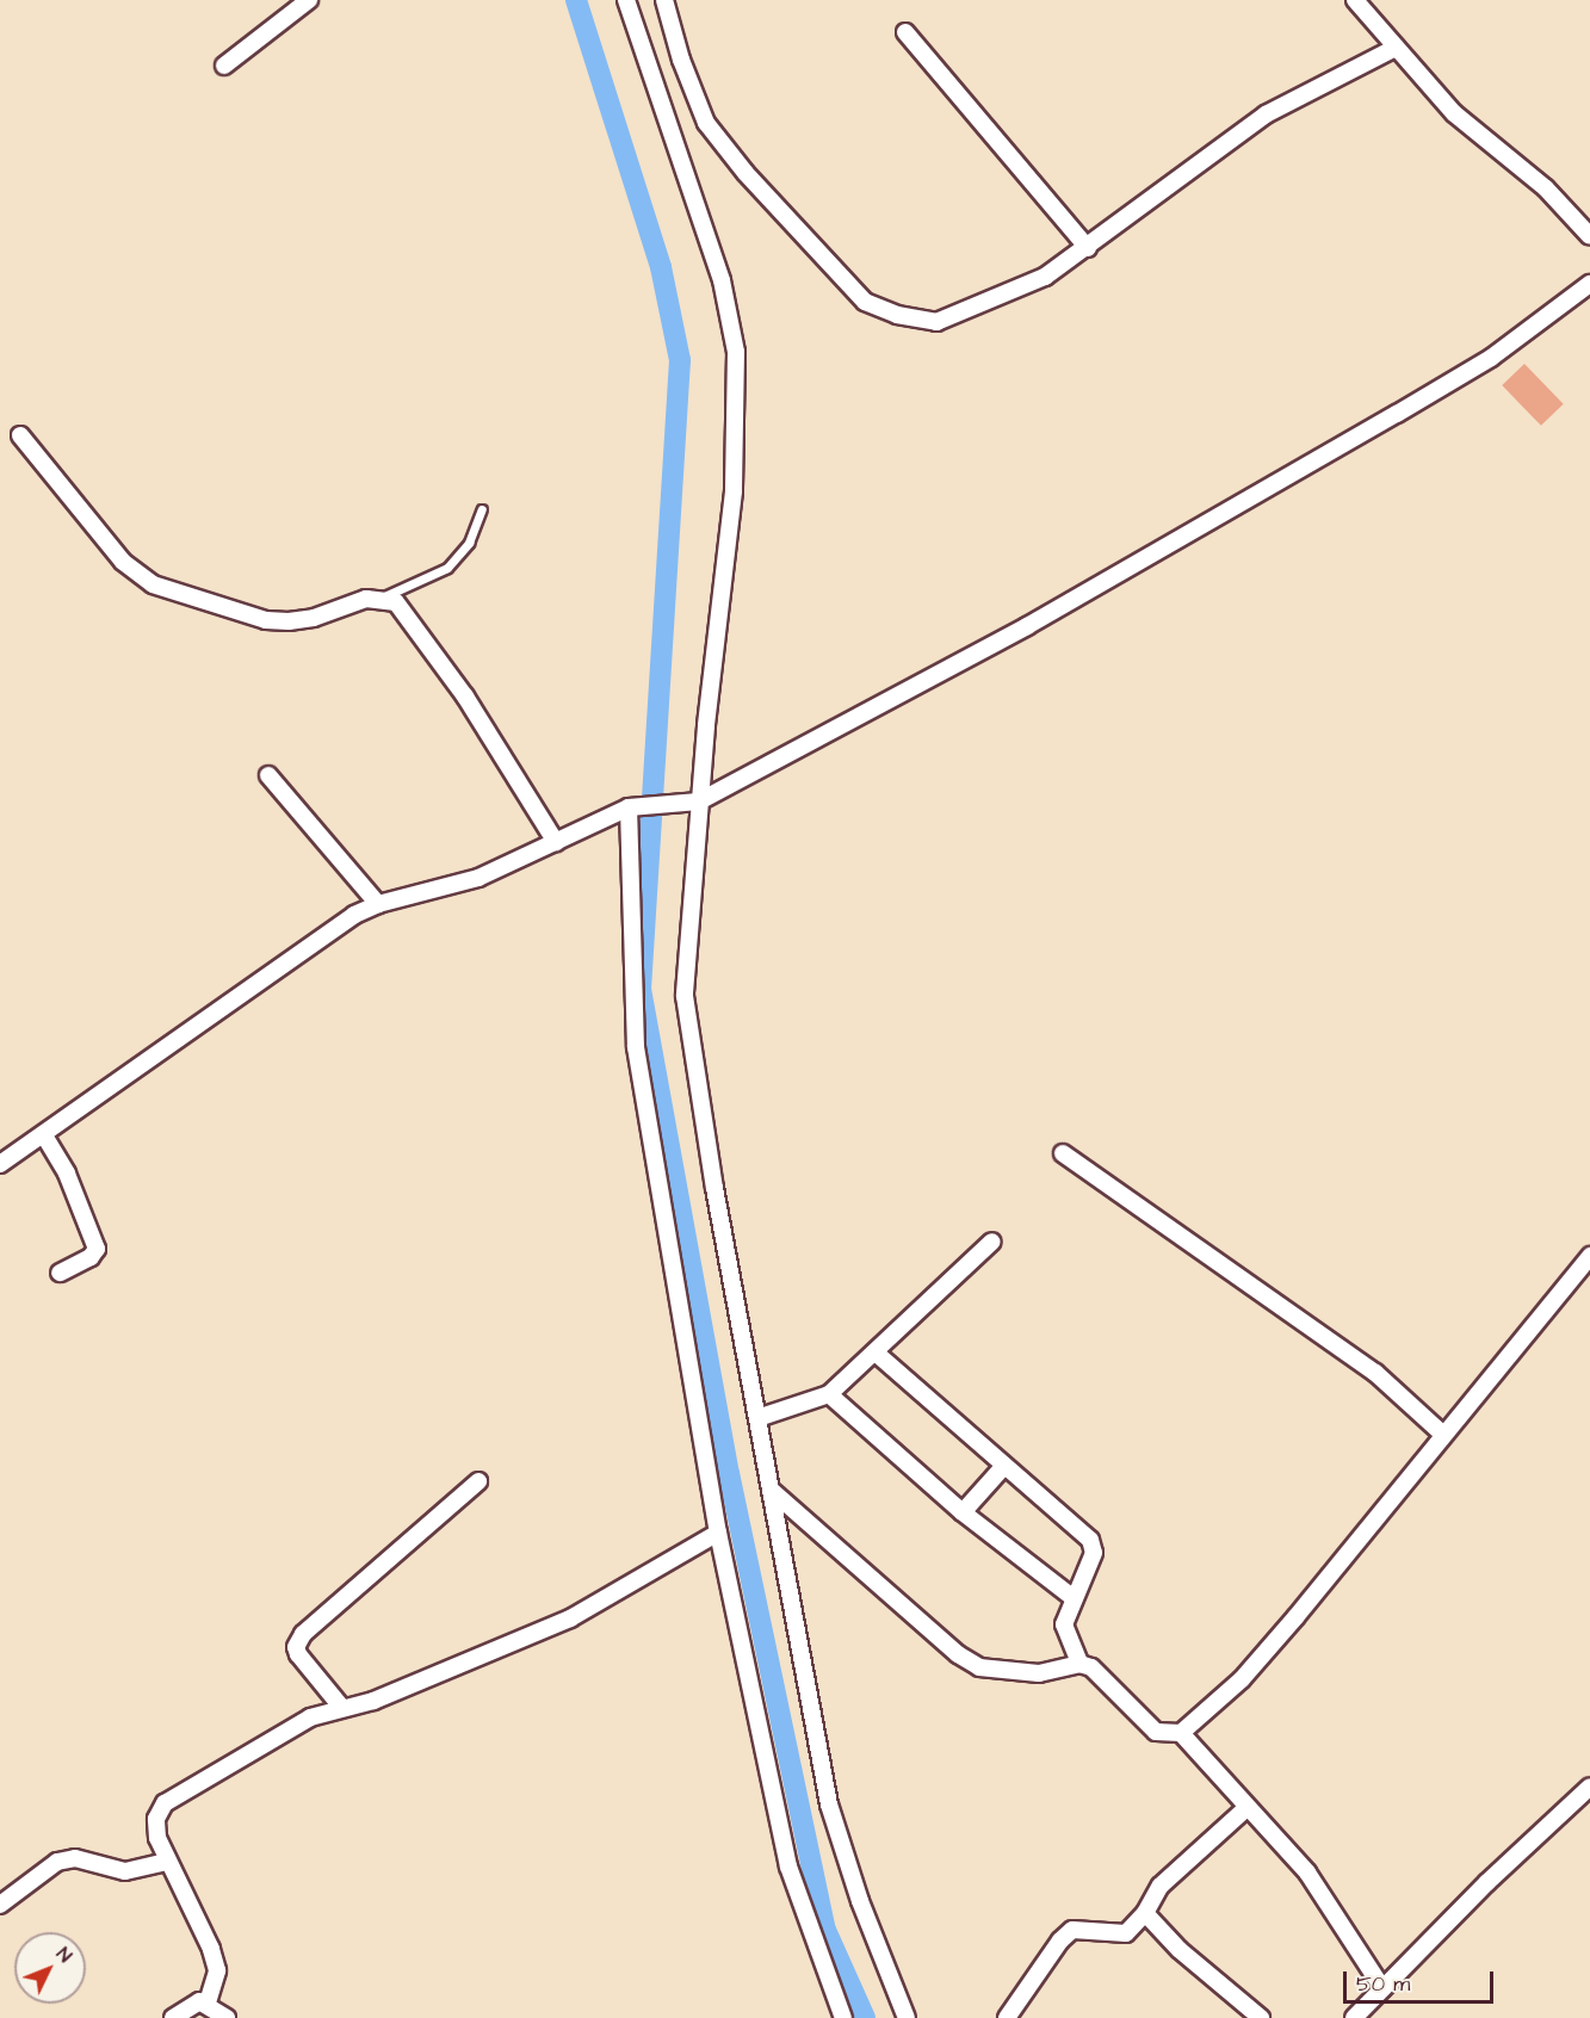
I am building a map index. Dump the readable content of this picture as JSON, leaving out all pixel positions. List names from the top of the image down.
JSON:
{
  "scale_bar": "50 m",
  "north": "top right"
}
